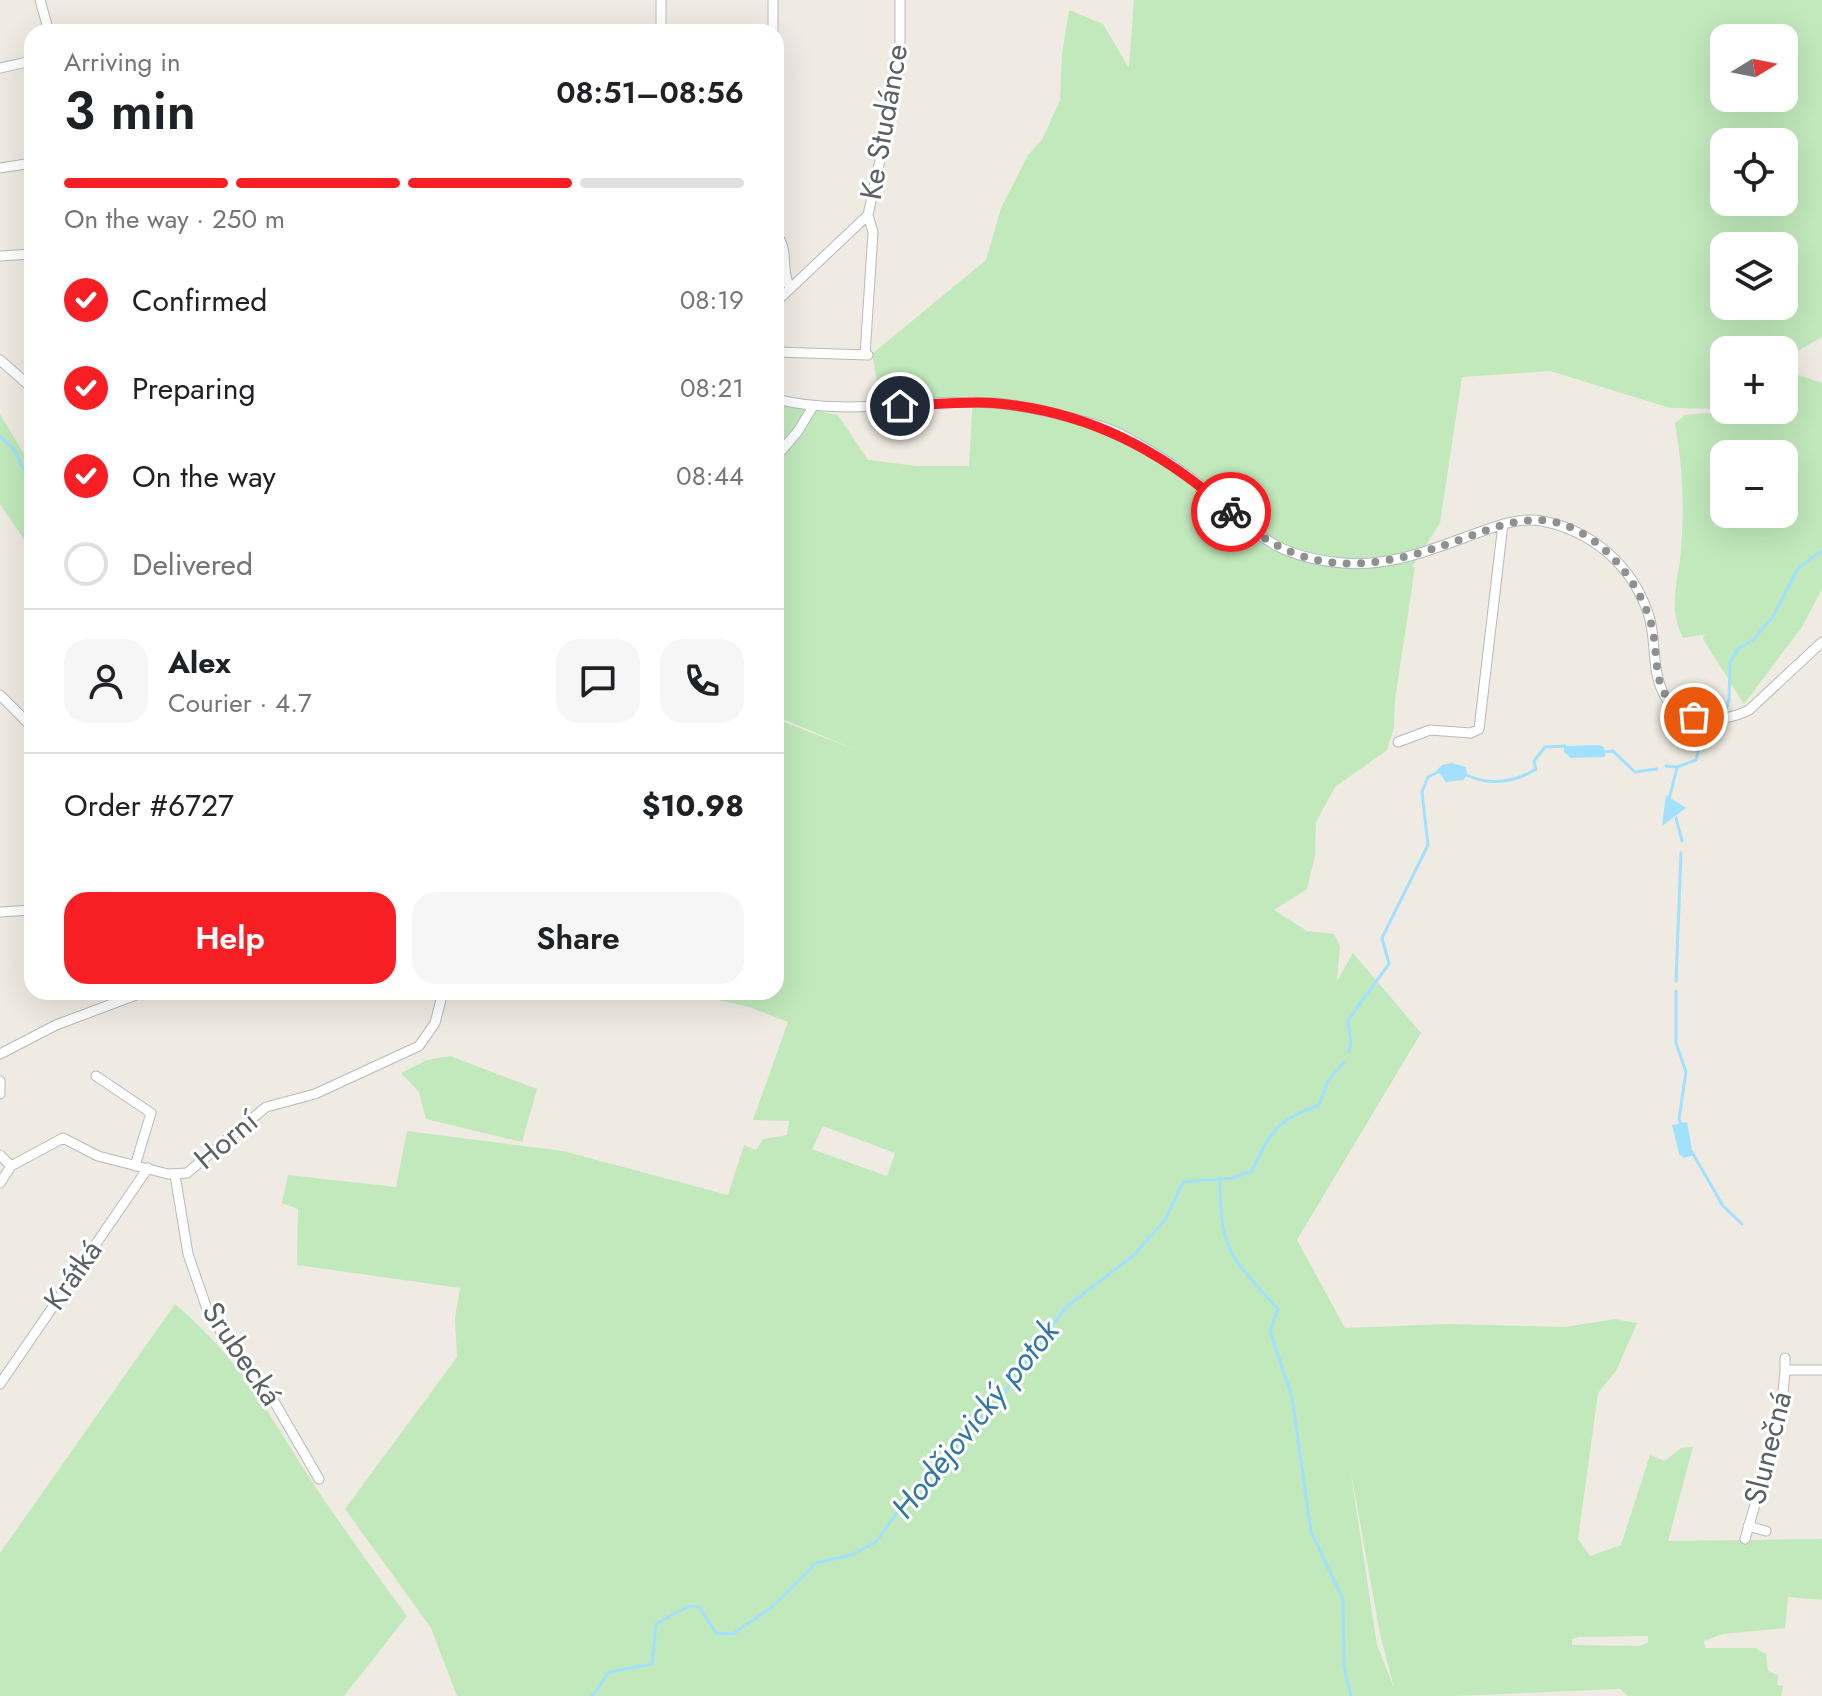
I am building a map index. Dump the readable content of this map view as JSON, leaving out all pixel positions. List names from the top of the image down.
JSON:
{
  "streets": {
    "street": [
      "Ke Studánce",
      "Horní",
      "Krátká",
      "Srubecká",
      "Slunečná"
    ]
  },
  "crossings": [
    ["Horní", "Krátká"],
    ["Horní", "Srubecká"]
  ],
  "water": ["Hodějovický potok"],
  "north": "right",
  "page": {
    "map_buttons": ["+", "−"],
    "heading": ["3 min", "Arriving in", "08:51–08:56"],
    "panel": [
      "Alex",
      "Courier · 4.7",
      "Order #6727",
      "$10.98"
    ],
    "bar": "On the way · 250 m",
    "list": [
      ["Confirmed", "08:19"],
      ["Preparing", "08:21"],
      ["On the way", "08:44"],
      "Delivered"
    ],
    "buttons": ["Help", "Share"]
  }
}
